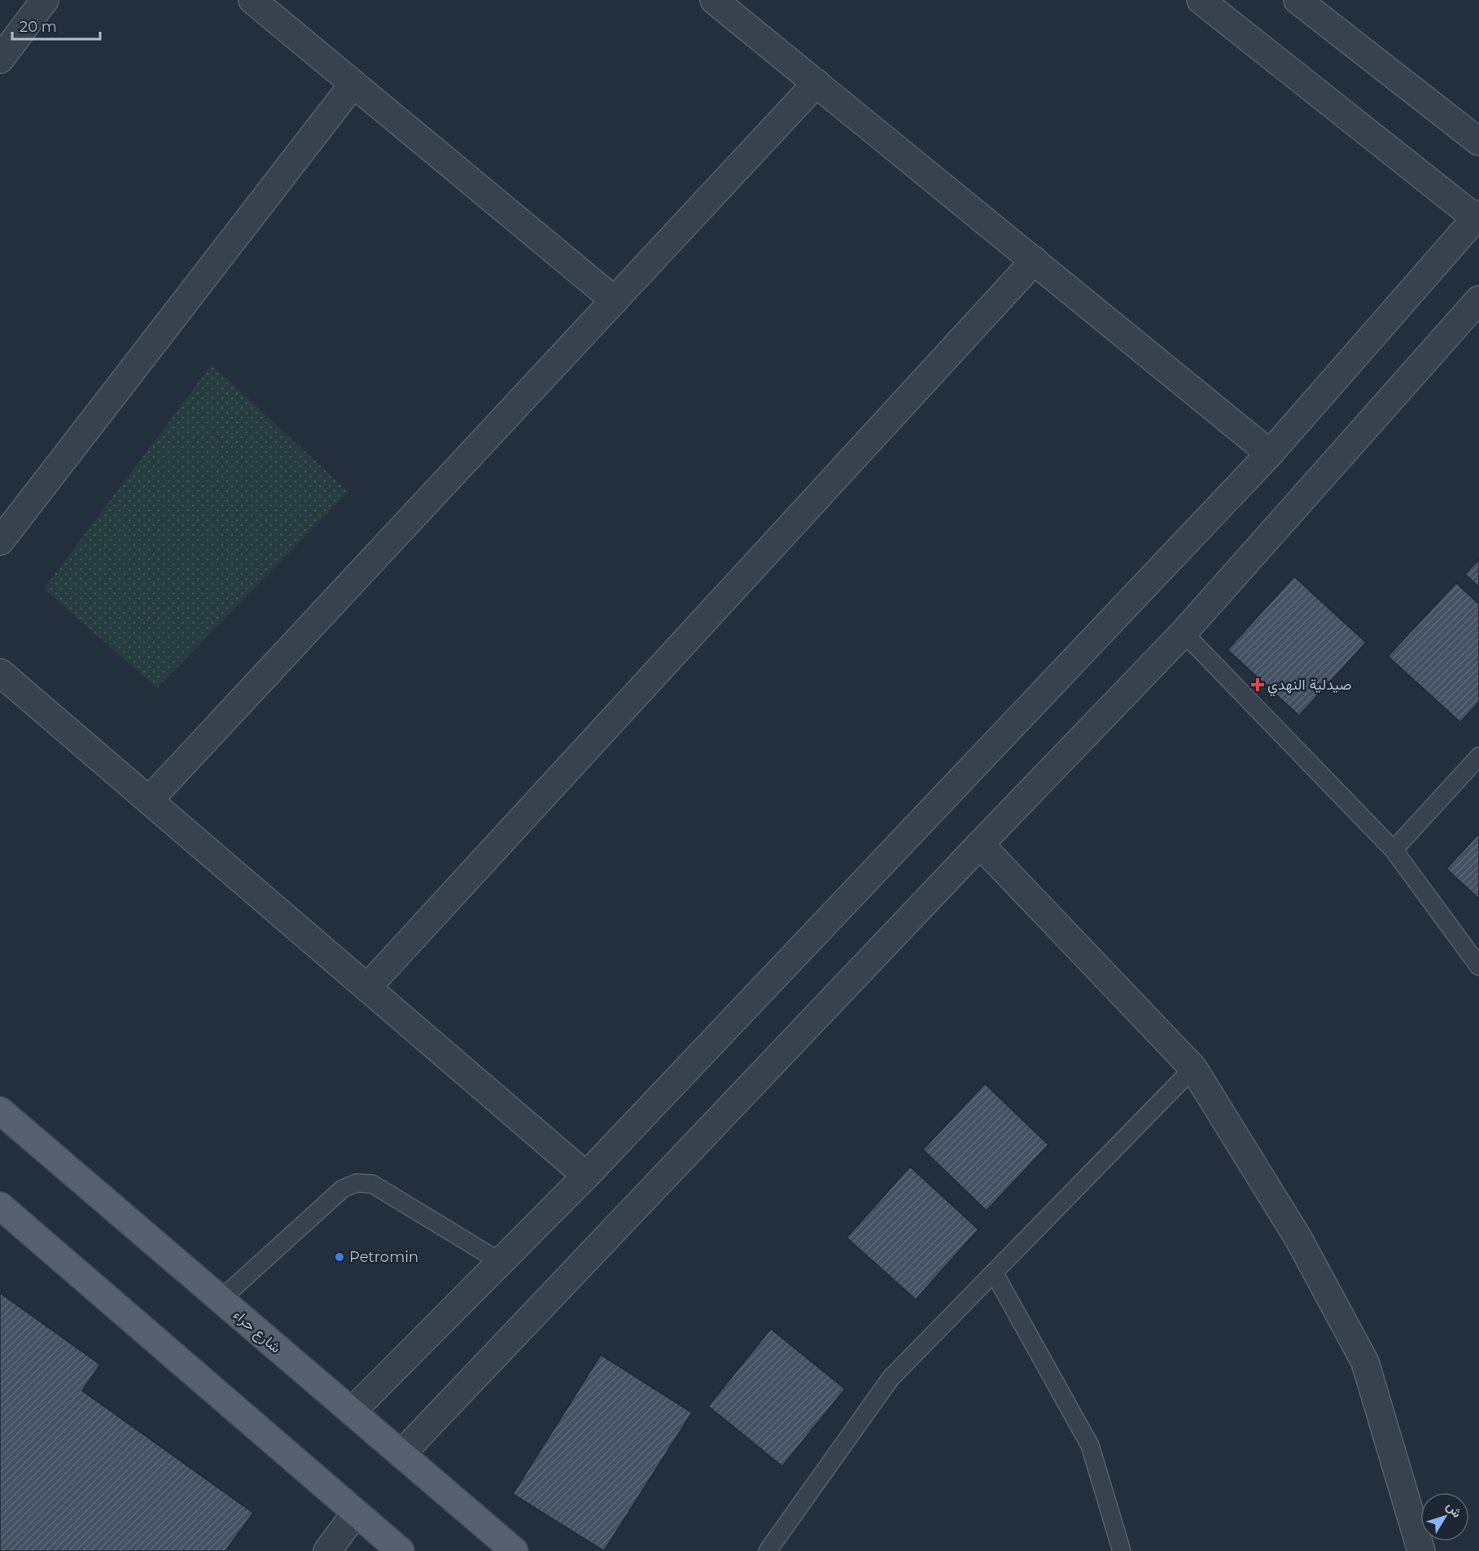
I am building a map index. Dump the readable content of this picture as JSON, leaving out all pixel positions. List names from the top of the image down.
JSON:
{
  "streets": {
    "main road": ["شارع حراء"]
  },
  "places": {
    "health": ["صيدلية النهدي"],
    "other": ["Petromin"]
  },
  "scale_bar": "20 m",
  "north": "top right"
}
